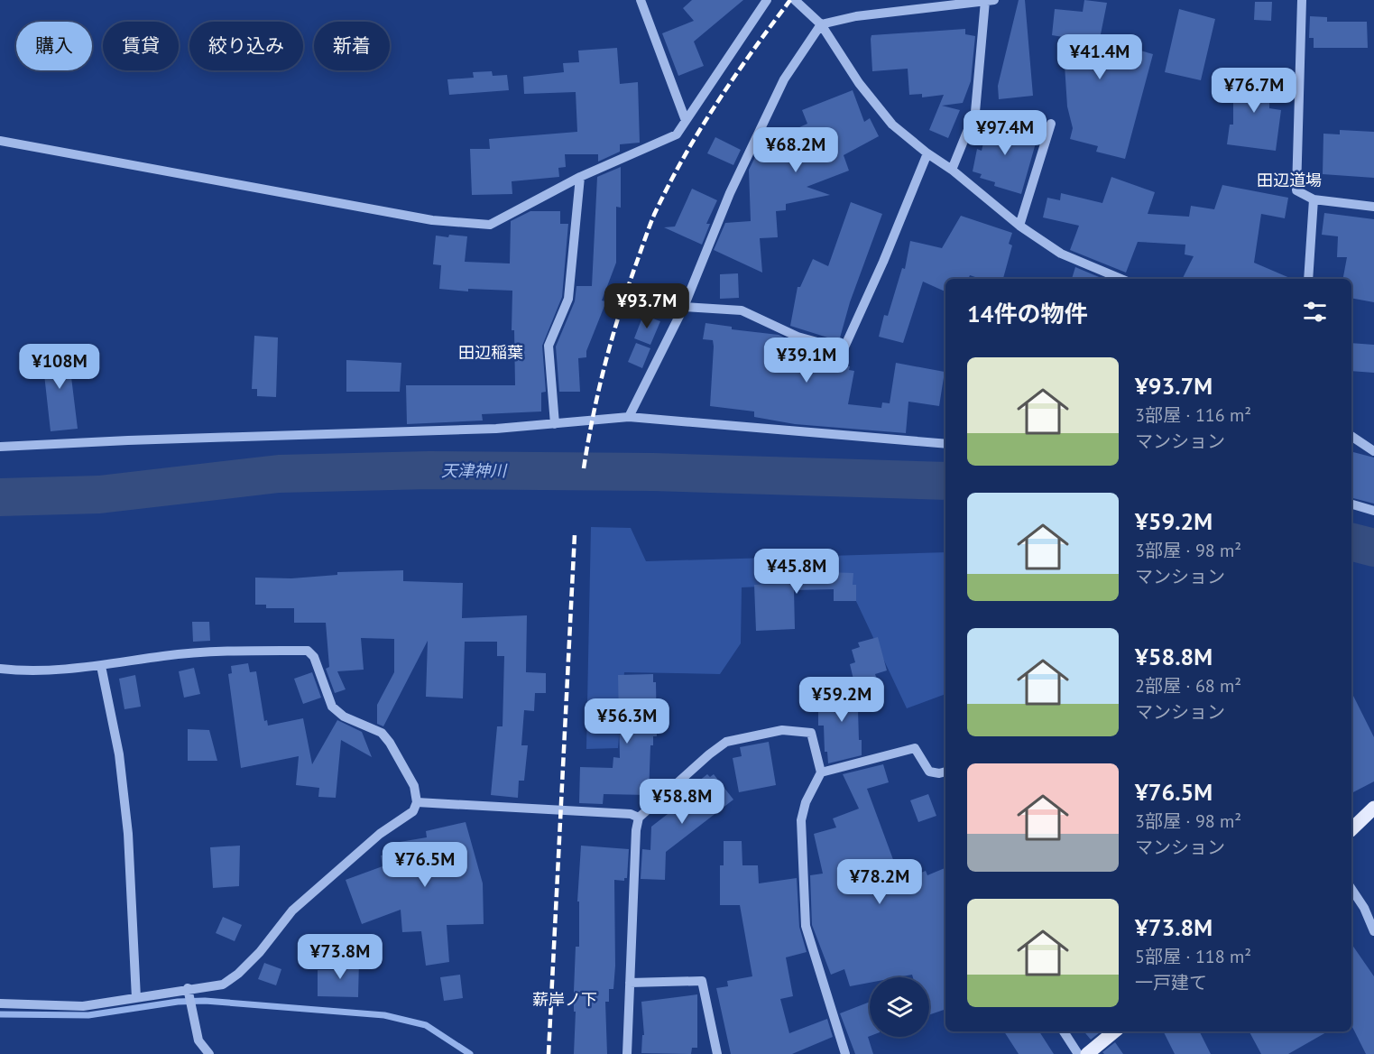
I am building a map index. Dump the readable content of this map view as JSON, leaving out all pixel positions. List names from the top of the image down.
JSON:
{
  "districts": ["田辺道場", "田辺稲葉", "薪岸ノ下"],
  "water": ["天津神川"],
  "page": {
    "chip": [
      "購入",
      "賃貸",
      "絞り込み",
      "新着"
    ],
    "price": [
      "¥41.4M",
      "¥76.7M",
      "¥97.4M",
      "¥68.2M",
      "¥93.7M",
      "¥39.1M",
      "¥108M",
      "¥45.8M",
      "¥59.2M",
      "¥56.3M",
      "¥58.8M",
      "¥76.5M",
      "¥78.2M",
      "¥73.8M"
    ],
    "heading": "14件の物件",
    "list": [
      {
        "name": "¥93.7M",
        "note": "3部屋 · 116 m² · マンション"
      },
      {
        "name": "¥59.2M",
        "note": "3部屋 · 98 m² · マンション"
      },
      {
        "name": "¥58.8M",
        "note": "2部屋 · 68 m² · マンション"
      },
      {
        "name": "¥76.5M",
        "note": "3部屋 · 98 m² · マンション"
      },
      {
        "name": "¥73.8M",
        "note": "5部屋 · 118 m² · 一戸建て"
      }
    ]
  }
}
